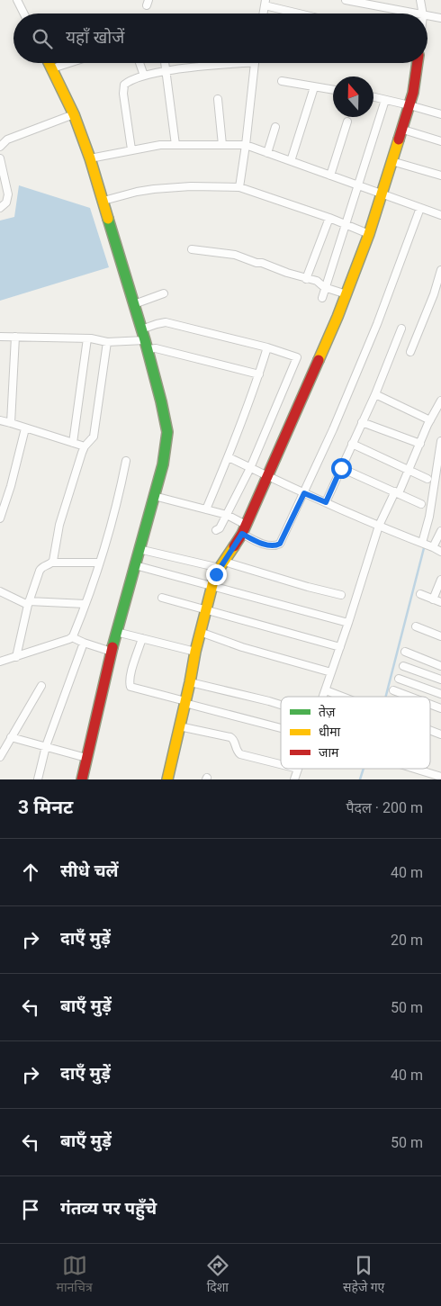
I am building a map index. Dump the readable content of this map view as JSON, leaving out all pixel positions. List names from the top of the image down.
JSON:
{
  "legend": ["तेज़", "धीमा", "जाम"],
  "north": "top",
  "page": {
    "search": "यहाँ खोजें",
    "heading": ["3 मिनट", "पैदल · 200 m"],
    "list": [
      ["सीधे चलें", "40 m"],
      ["दाएँ मुड़ें", "20 m"],
      ["बाएँ मुड़ें", "50 m"],
      ["दाएँ मुड़ें", "40 m"],
      ["बाएँ मुड़ें", "50 m"],
      "गंतव्य पर पहुँचे"
    ],
    "nav": ["मानचित्र", "दिशा", "सहेजे गए"]
  }
}
